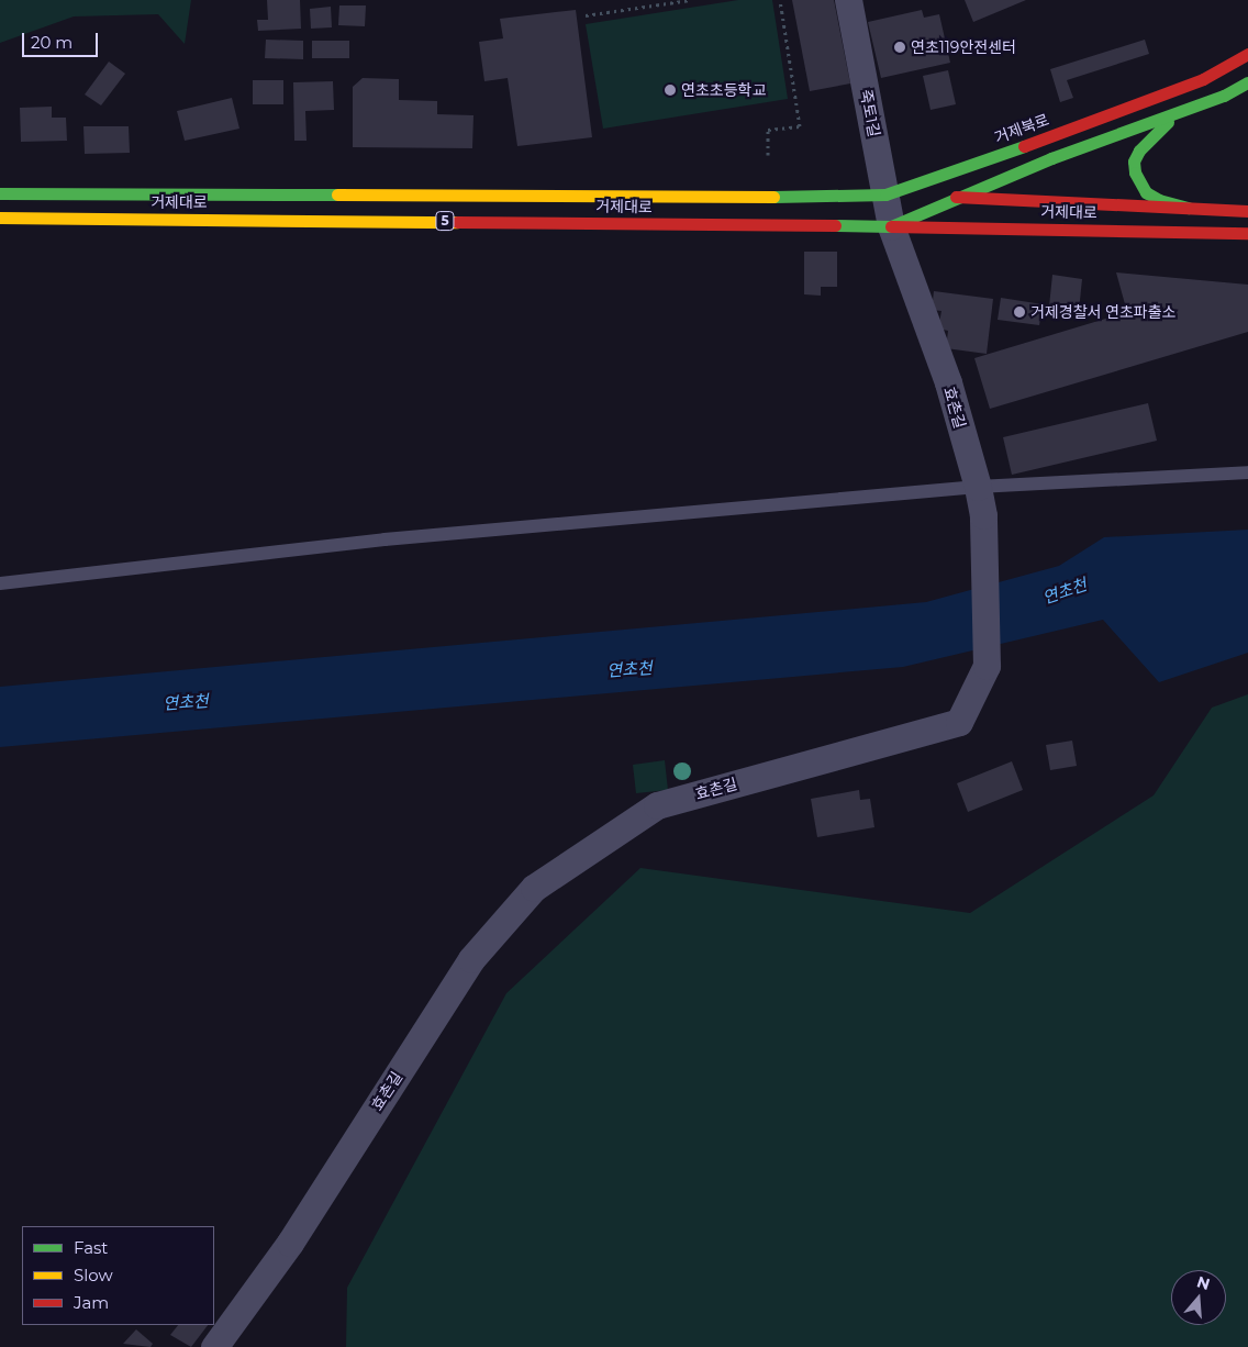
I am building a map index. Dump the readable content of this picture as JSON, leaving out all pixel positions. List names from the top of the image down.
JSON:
{
  "streets": {
    "main road": ["거제북로", "거제대로", "5"],
    "street": ["죽토1길", "효촌길"]
  },
  "crossings": [
    ["죽토1길", "거제북로"],
    ["죽토1길", "거제대로"],
    ["죽토1길", "효촌길"],
    ["거제북로", "거제대로"],
    ["거제대로", "효촌길"]
  ],
  "water": ["연초천"],
  "places": ["연초119안전센터", "연초초등학교", "거제경찰서 연초파출소"],
  "legend": ["Fast", "Slow", "Jam"],
  "scale_bar": "20 m",
  "north": "top"
}
